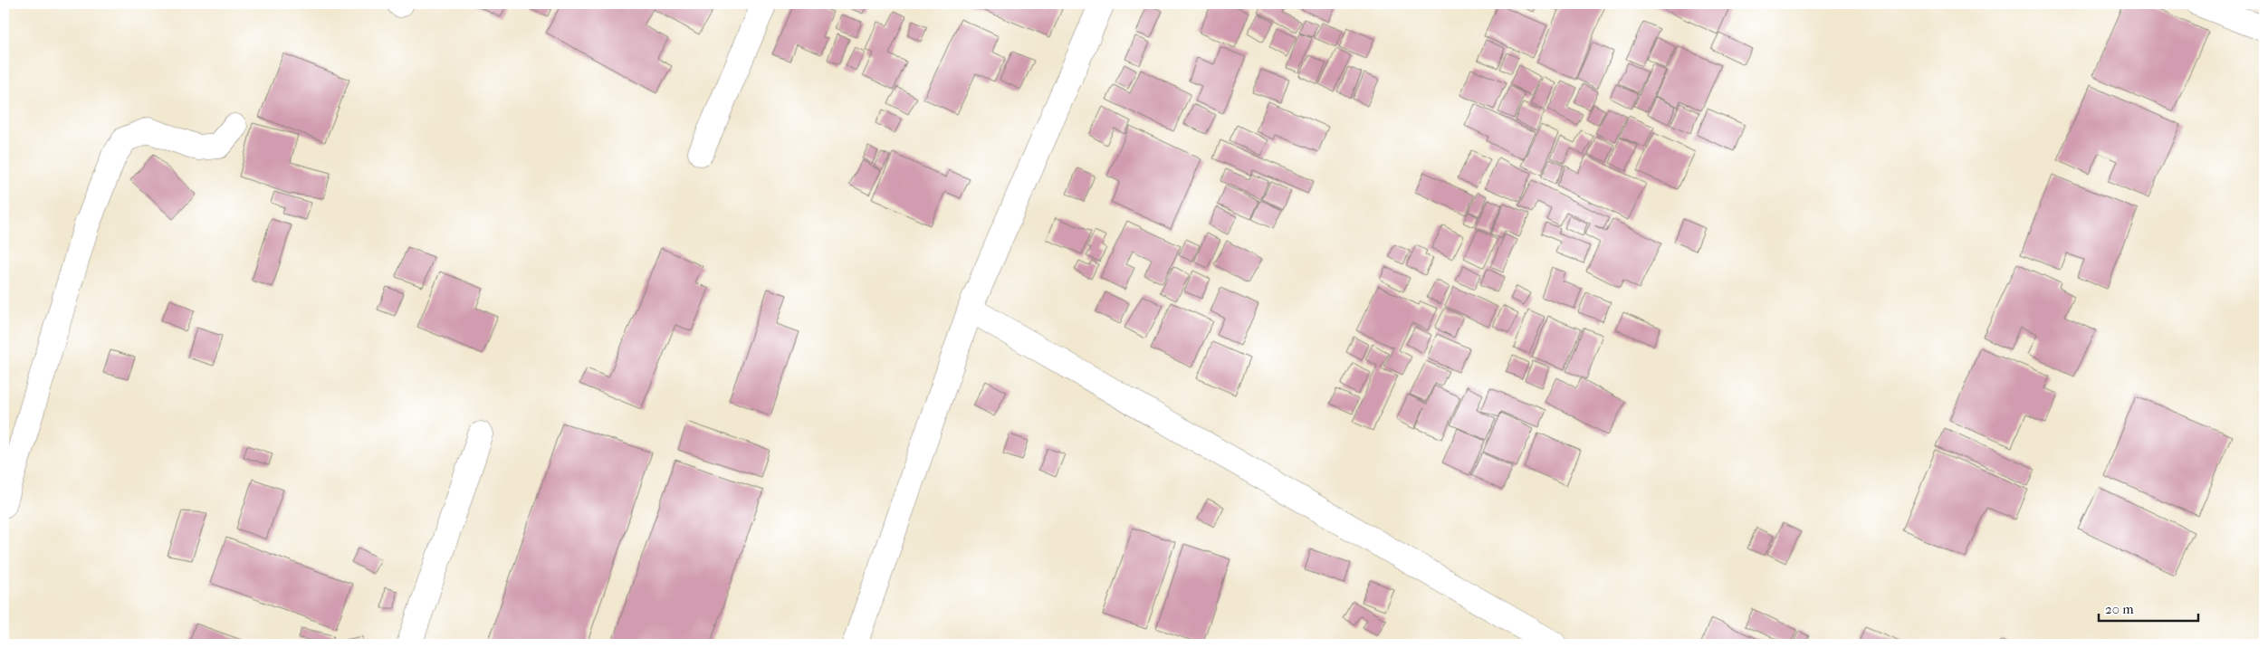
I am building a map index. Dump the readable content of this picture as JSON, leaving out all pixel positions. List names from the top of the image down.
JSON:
{
  "scale_bar": "20 m"
}
